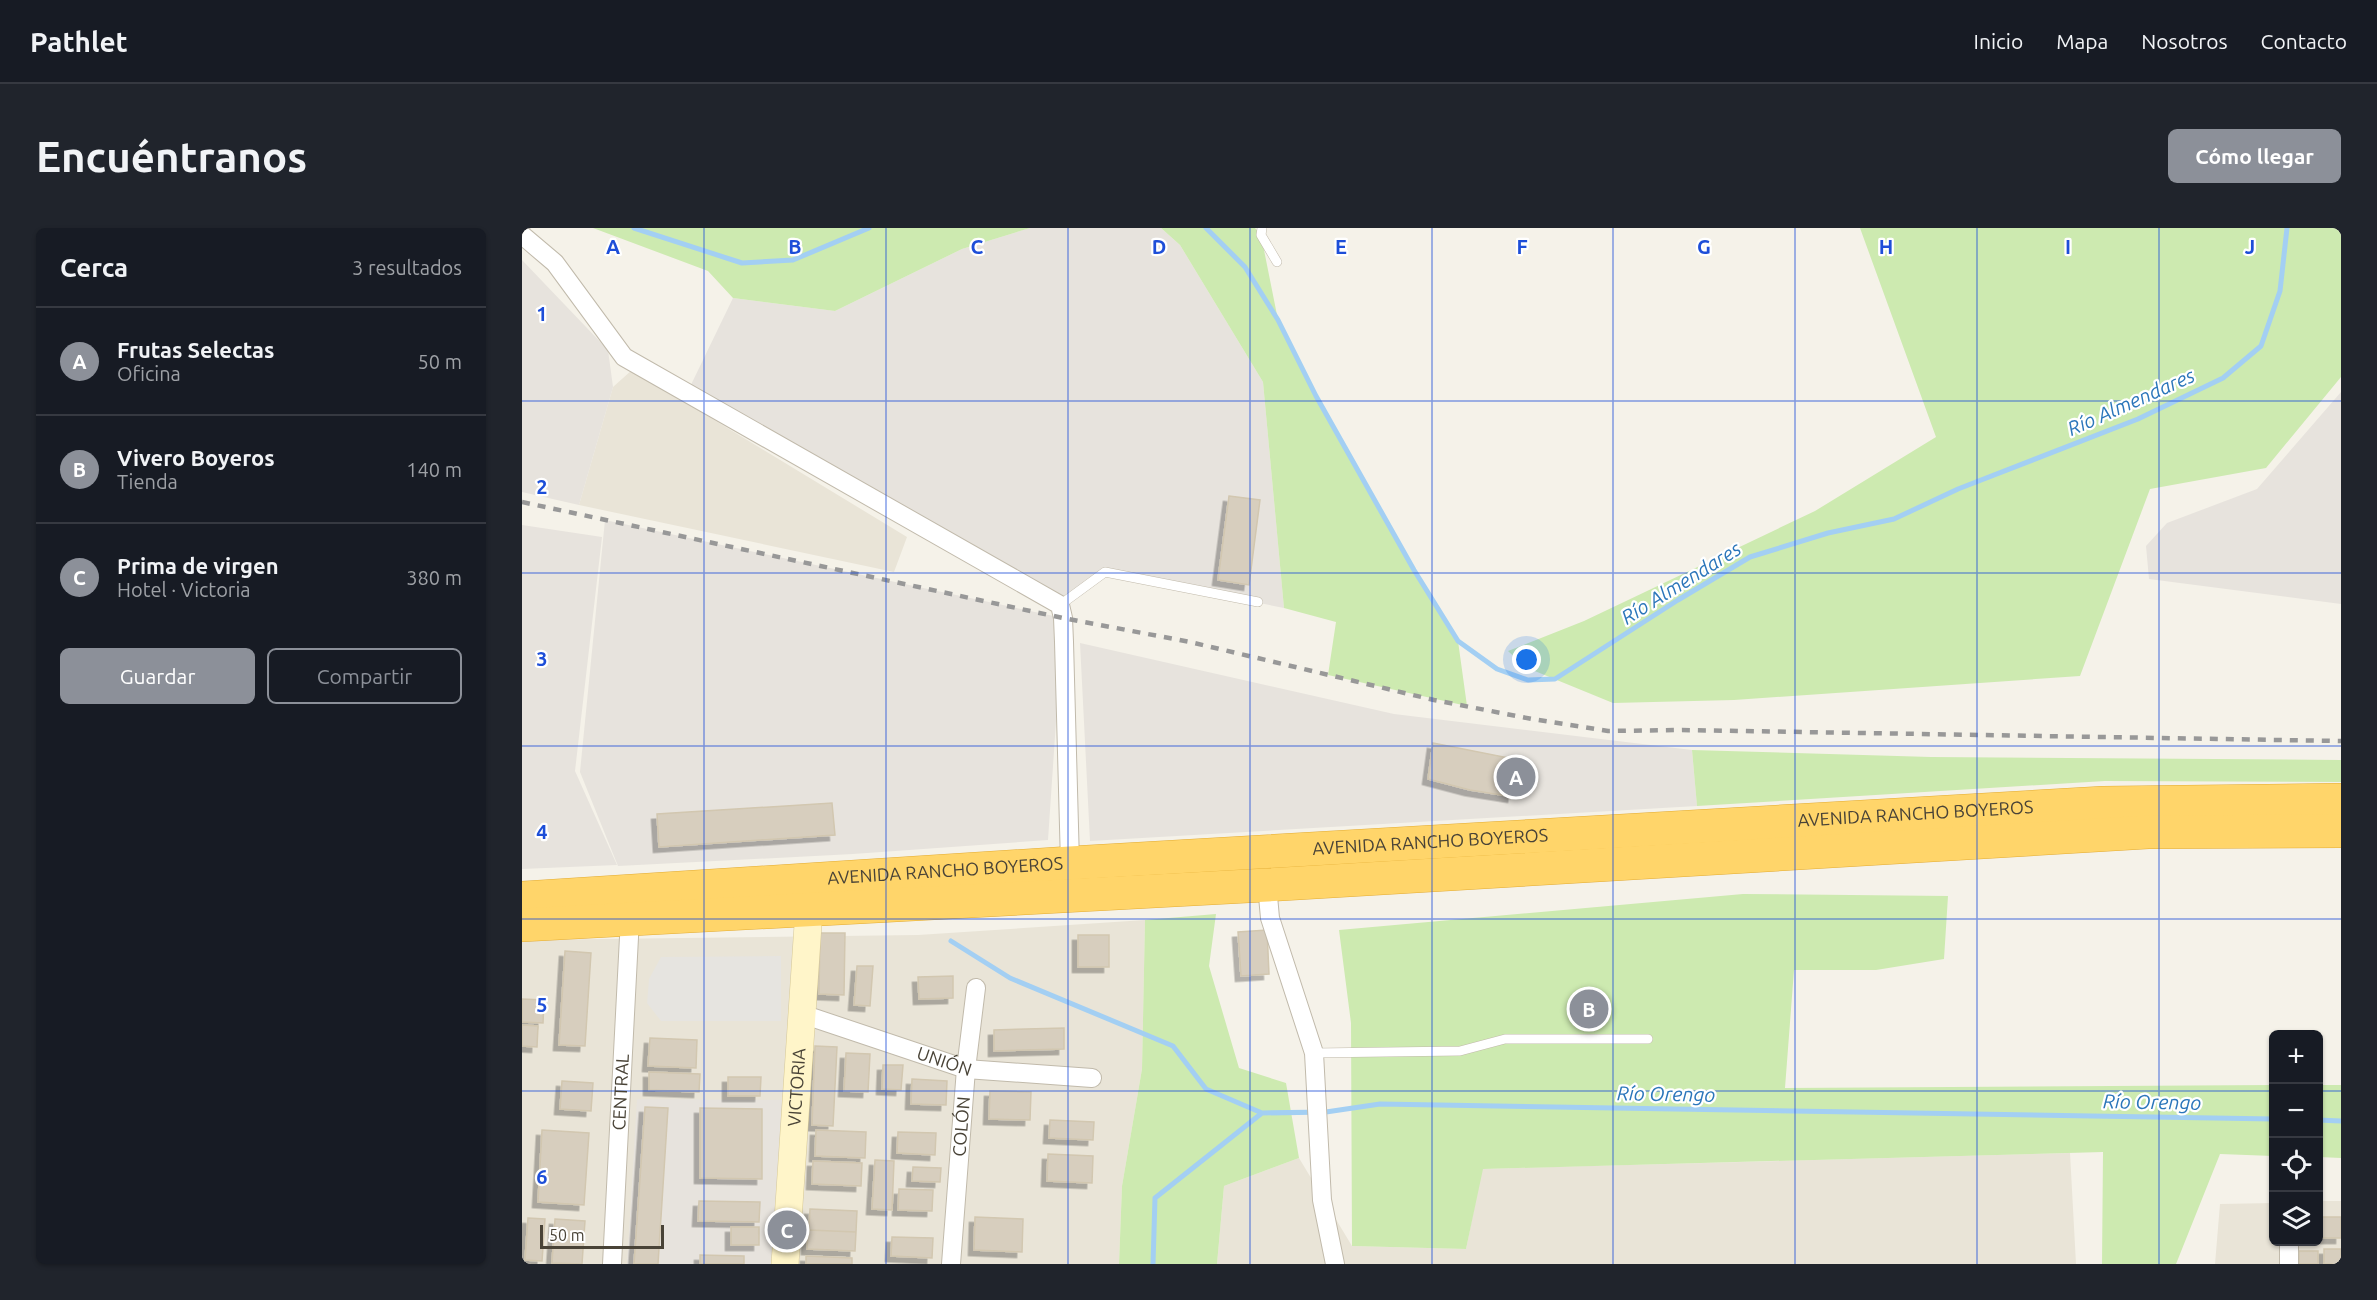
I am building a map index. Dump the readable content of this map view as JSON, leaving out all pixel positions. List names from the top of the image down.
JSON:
{
  "streets": {
    "highway": ["AVENIDA RANCHO BOYEROS"],
    "street": [
      "UNIÓN",
      "VICTORIA",
      "CENTRAL",
      "COLÓN"
    ]
  },
  "crossings": [
    ["AVENIDA RANCHO BOYEROS", "VICTORIA"],
    ["AVENIDA RANCHO BOYEROS", "CENTRAL"],
    ["UNIÓN", "VICTORIA"],
    ["UNIÓN", "COLÓN"]
  ],
  "water": ["Río Almendares", "Río Orengo"],
  "scale_bar": "50 m",
  "page": {
    "header": "Pathlet",
    "nav": [
      "Inicio",
      "Mapa",
      "Nosotros",
      "Contacto"
    ],
    "buttons": [
      "Cómo llegar",
      ["Guardar", "Compartir"]
    ],
    "title": "Encuéntranos",
    "heading": ["Cerca", "3 resultados"],
    "list": [
      {
        "mark": "A",
        "name": "Frutas Selectas",
        "note": "Oficina",
        "value": "50 m"
      },
      {
        "mark": "B",
        "name": "Vivero Boyeros",
        "note": "Tienda",
        "value": "140 m"
      },
      {
        "mark": "C",
        "name": "Prima de virgen",
        "note": "Hotel · Victoria",
        "value": "380 m"
      }
    ],
    "pins": ["A", "B", "C"],
    "map_buttons": ["+", "−"],
    "scale": "50 m"
  },
  "grid": {
    "columns": [
      "A",
      "B",
      "C",
      "D",
      "E",
      "F",
      "G",
      "H",
      "I",
      "J"
    ],
    "rows": [
      "1",
      "2",
      "3",
      "4",
      "5",
      "6"
    ]
  }
}
